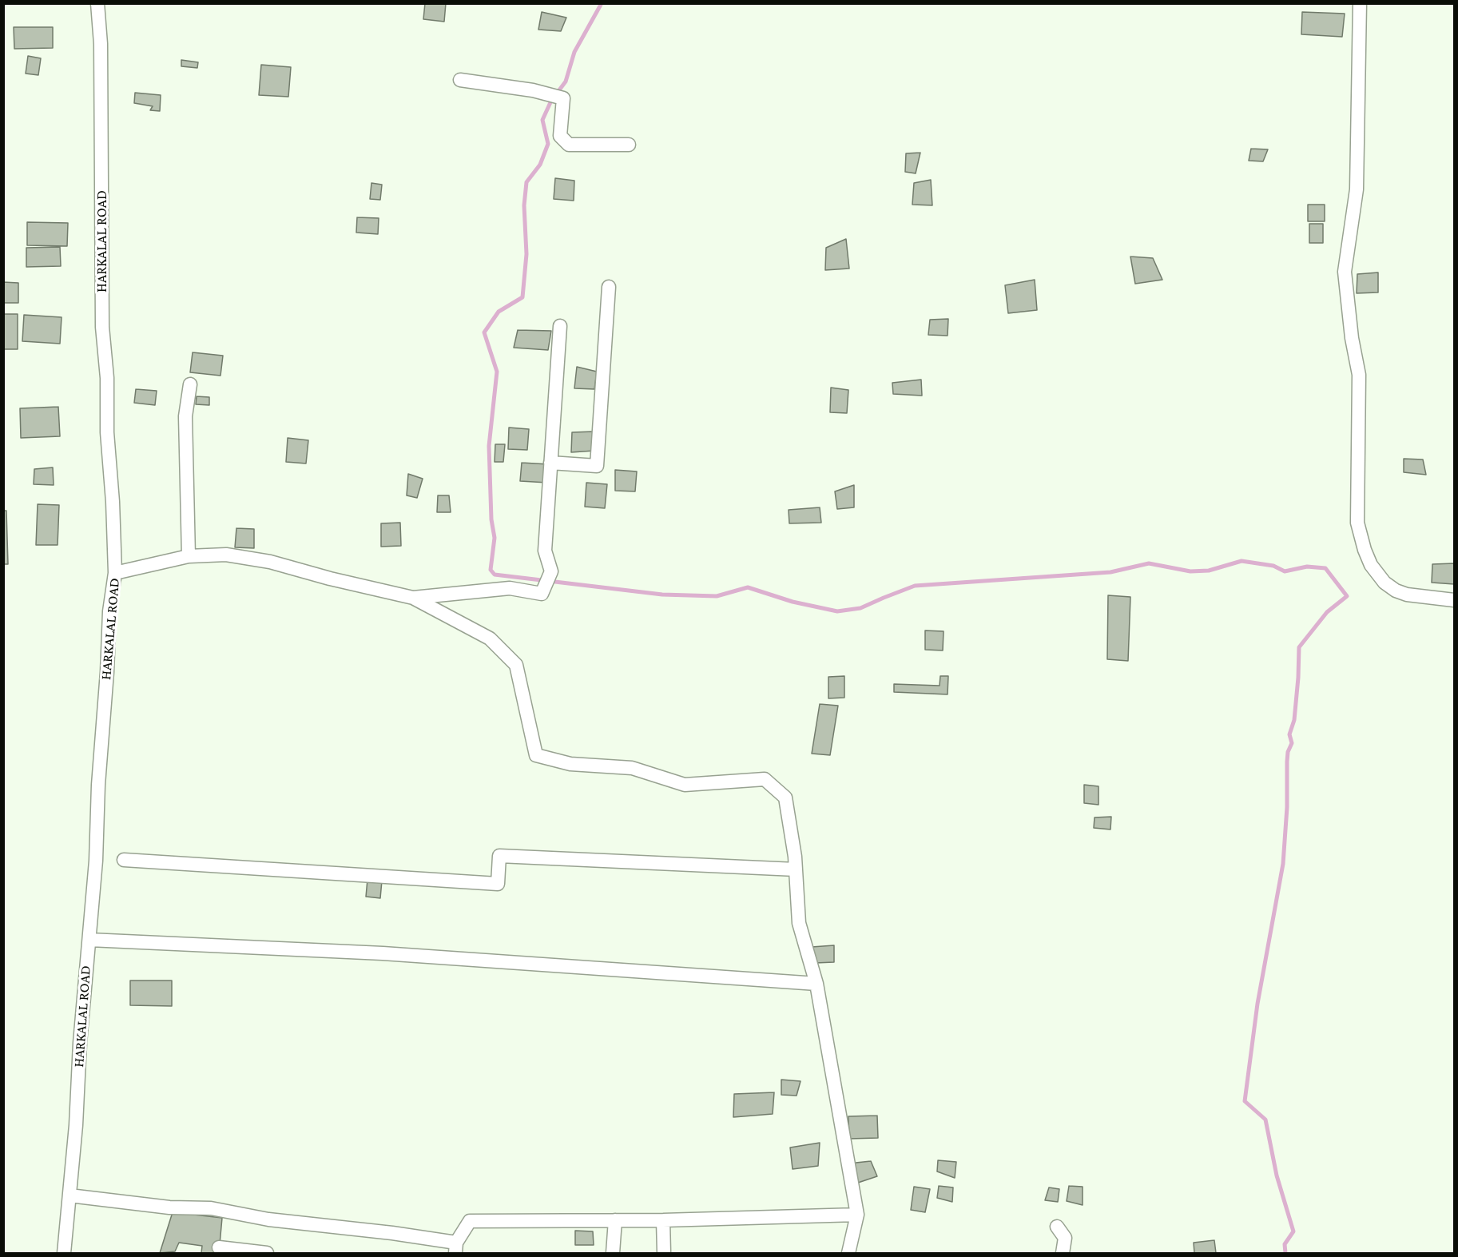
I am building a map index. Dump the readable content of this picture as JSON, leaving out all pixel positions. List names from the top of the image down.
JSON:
{
  "streets": {
    "street": ["HARKALAL ROAD"]
  }
}
